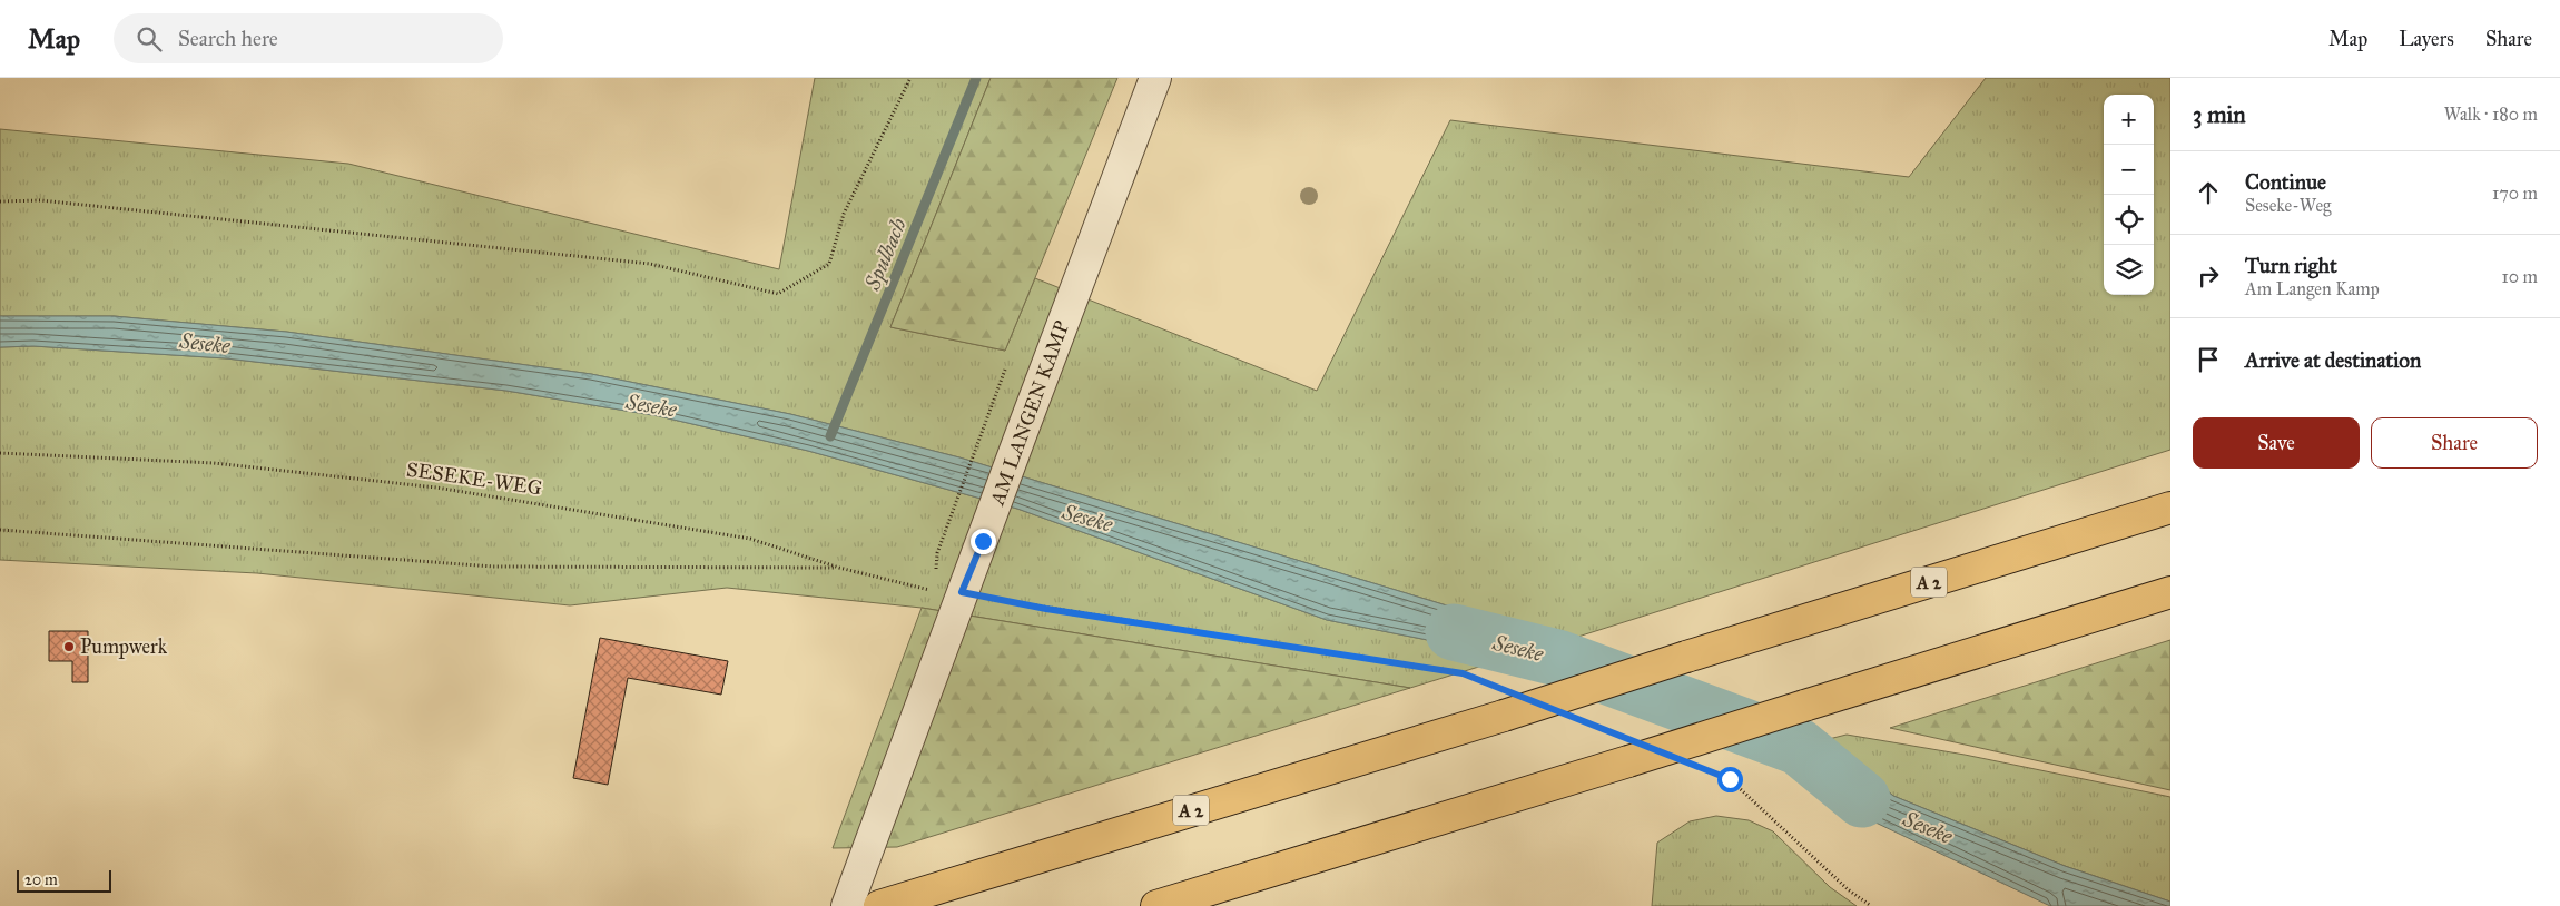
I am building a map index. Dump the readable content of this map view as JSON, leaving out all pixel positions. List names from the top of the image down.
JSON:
{
  "streets": {
    "highway": ["A 2"],
    "street": ["AM LANGEN KAMP"],
    "path": ["SESEKE-WEG"]
  },
  "crossings": [
    ["AM LANGEN KAMP", "SESEKE-WEG"]
  ],
  "water": ["Spulbach", "Seseke"],
  "places": ["Pumpwerk"],
  "scale_bar": "20 m",
  "page": {
    "header": "Map",
    "search": "Search here",
    "nav": ["Map", "Layers", "Share"],
    "heading": ["3 min", "Walk · 180 m"],
    "map_buttons": ["+", "−"],
    "list": [
      ["Continue", "Seseke-Weg", "170 m"],
      ["Turn right", "Am Langen Kamp", "10 m"],
      "Arrive at destination"
    ],
    "buttons": ["Save", "Share"],
    "scale": "20 m"
  }
}
